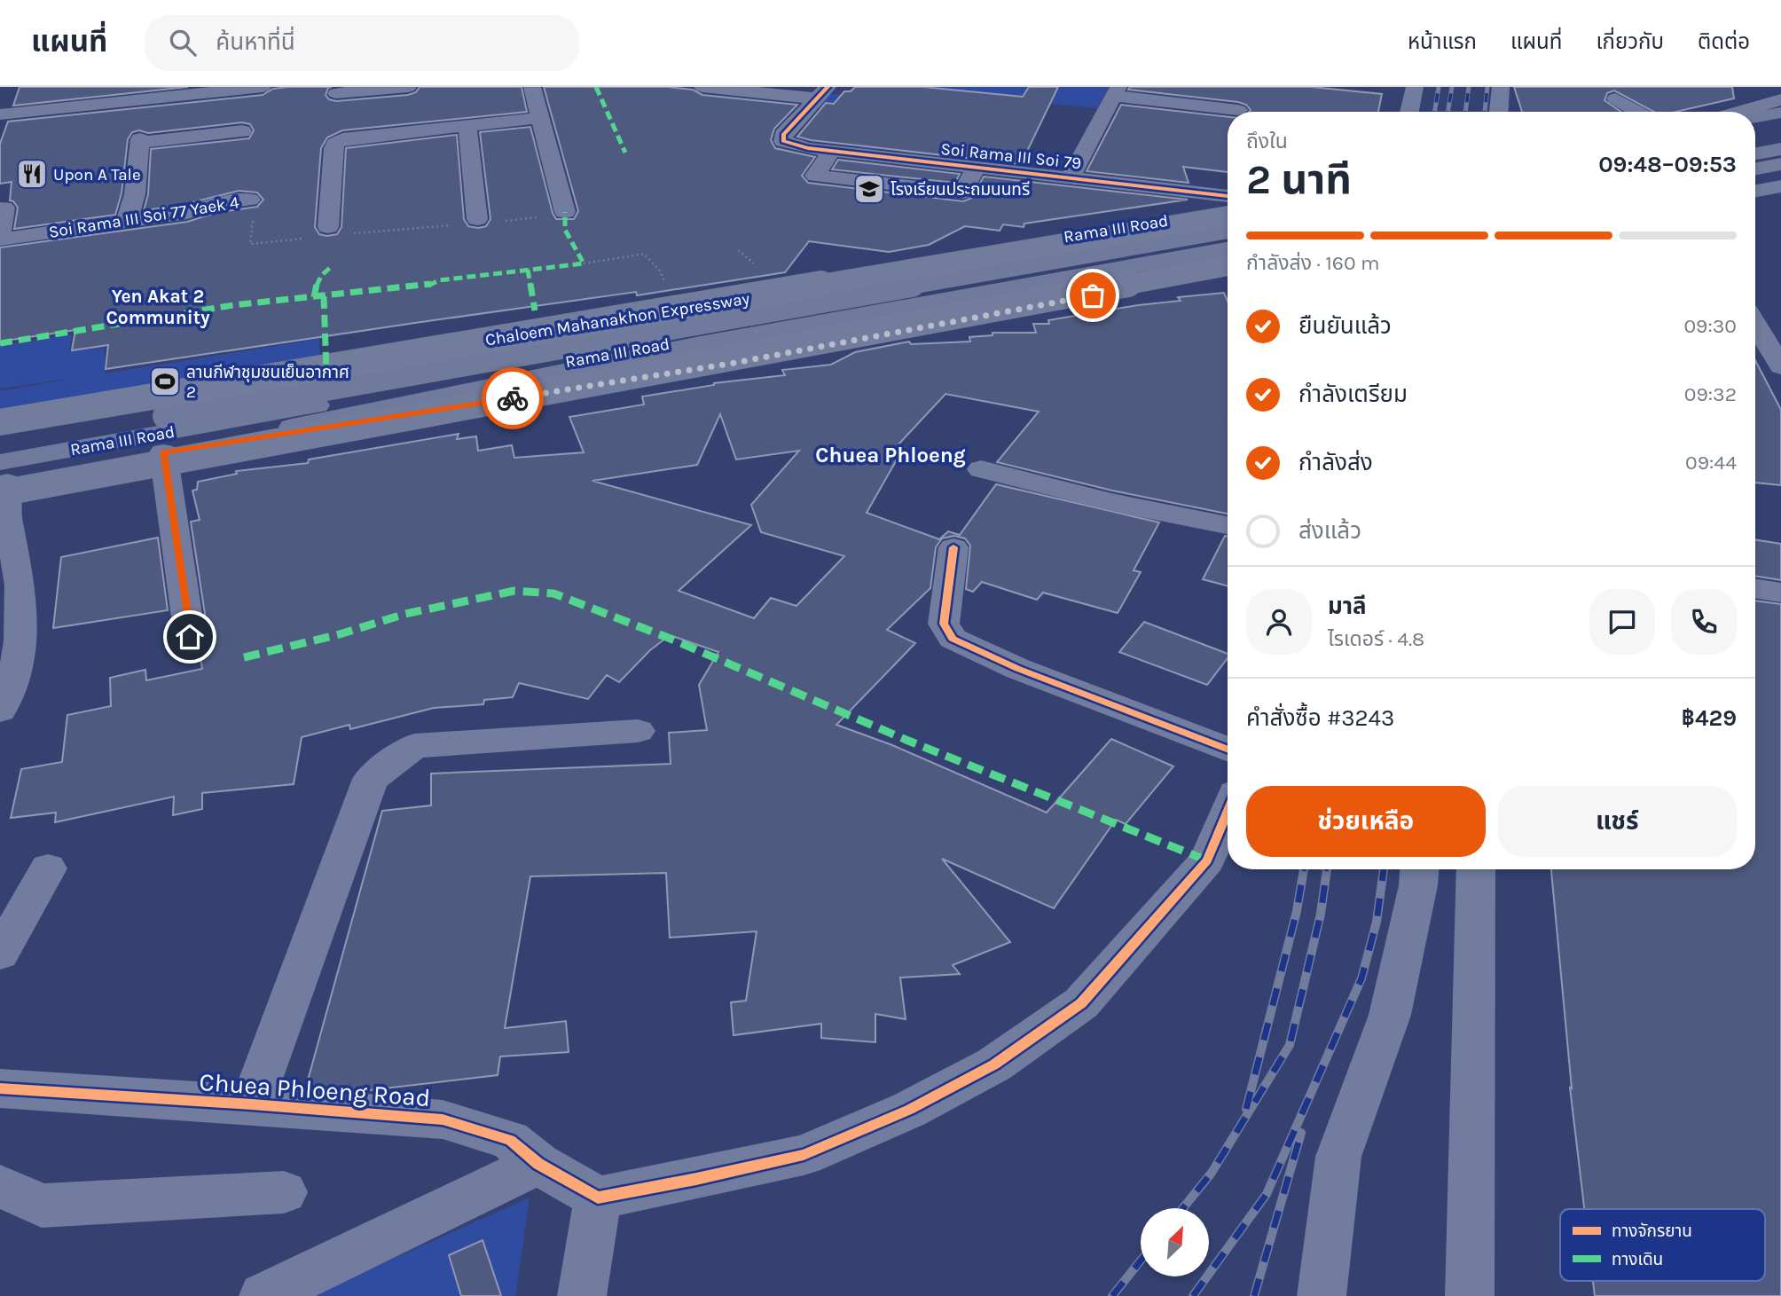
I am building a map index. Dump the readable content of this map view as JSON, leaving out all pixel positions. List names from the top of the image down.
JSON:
{
  "streets": {
    "highway": ["Chaloem Mahanakhon Expressway"],
    "main road": ["Rama III Road"],
    "street": ["Soi Rama III Soi 79", "Soi Rama III Soi 77 Yaek 4", "Chuea Phloeng Road"]
  },
  "crossings": [
    ["Rama III Road", "Chaloem Mahanakhon Expressway"]
  ],
  "districts": ["Yen Akat 2 Community", "Chuea Phloeng"],
  "places": {
    "restaurant": ["Upon A Tale"],
    "school or university": ["โรงเรียนประถมนนทรี"],
    "sports": ["ลานกีฬาชุมชนเย็นอากาศ 2"]
  },
  "legend": ["ทางจักรยาน", "ทางเดิน"],
  "north": "top right",
  "page": {
    "header": "แผนที่",
    "search": "ค้นหาที่นี่",
    "nav": [
      "หน้าแรก",
      "แผนที่",
      "เกี่ยวกับ",
      "ติดต่อ"
    ],
    "heading": ["2 นาที", "ถึงใน", "09:48–09:53"],
    "panel": [
      "มาลี",
      "ไรเดอร์ · 4.8",
      "คำสั่งซื้อ #3243",
      "฿429"
    ],
    "bar": "กำลังส่ง · 160 m",
    "list": [
      ["ยืนยันแล้ว", "09:30"],
      ["กำลังเตรียม", "09:32"],
      ["กำลังส่ง", "09:44"],
      "ส่งแล้ว"
    ],
    "buttons": ["ช่วยเหลือ", "แชร์"]
  }
}
